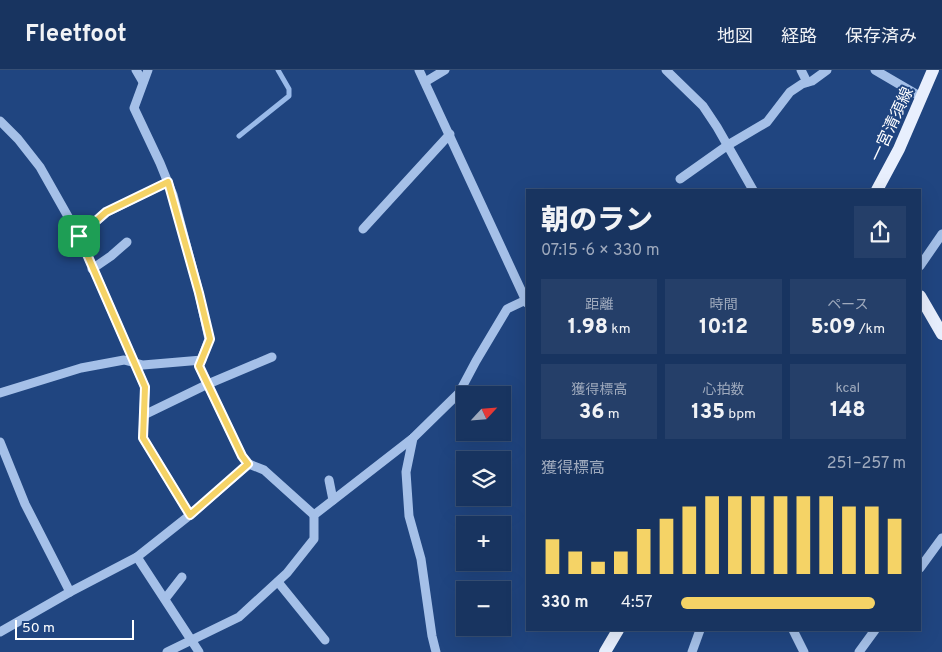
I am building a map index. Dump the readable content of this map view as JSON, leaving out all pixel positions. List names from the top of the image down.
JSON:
{
  "streets": {
    "main road": ["一宮清須線"]
  },
  "scale_bar": "50 m",
  "north": "top right",
  "page": {
    "header": "Fleetfoot",
    "nav": ["地図", "経路", "保存済み"],
    "heading": ["朝のラン", "07:15 · 6 × 330 m"],
    "stats": [
      ["距離", "1.98 km"],
      ["時間", "10:12"],
      ["ペース", "5:09 /km"],
      ["獲得標高", "36 m"],
      ["心拍数", "135 bpm"],
      ["kcal", "148"]
    ],
    "map_buttons": ["+", "−"],
    "chart": ["獲得標高", "251–257 m"],
    "list": [
      {
        "name": "330 m",
        "note": "4:57"
      }
    ],
    "scale": "50 m"
  }
}
